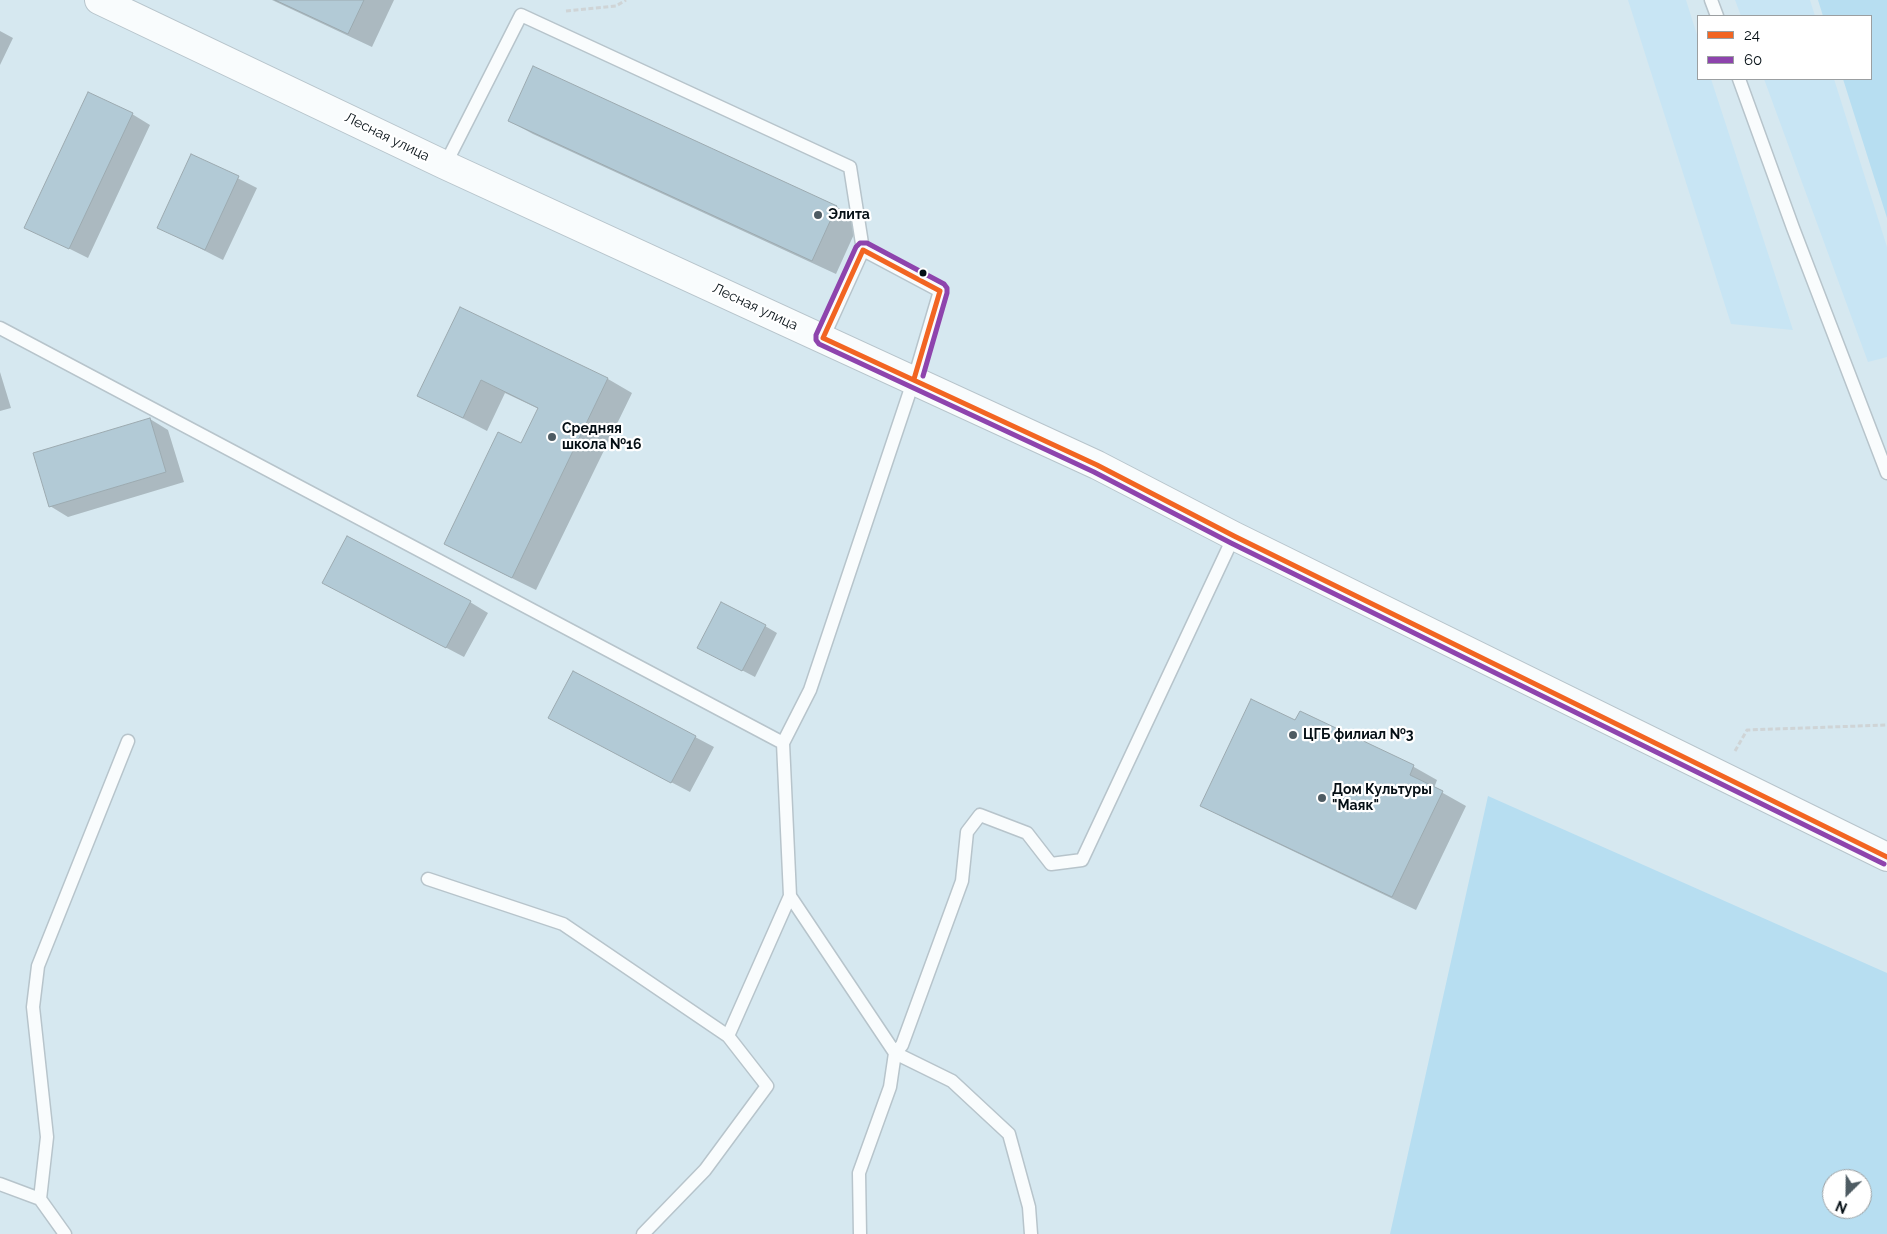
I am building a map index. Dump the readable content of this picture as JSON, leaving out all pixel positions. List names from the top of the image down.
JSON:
{
  "streets": {
    "street": ["Лесная улица"]
  },
  "places": [
    "Элита",
    "Средняя школа №16",
    "ЦГБ филиал №3",
    "Дом Культуры \"Маяк\""
  ],
  "lines": ["transit line 60", "transit line 24"],
  "legend": ["24", "60"],
  "north": "bottom left"
}
